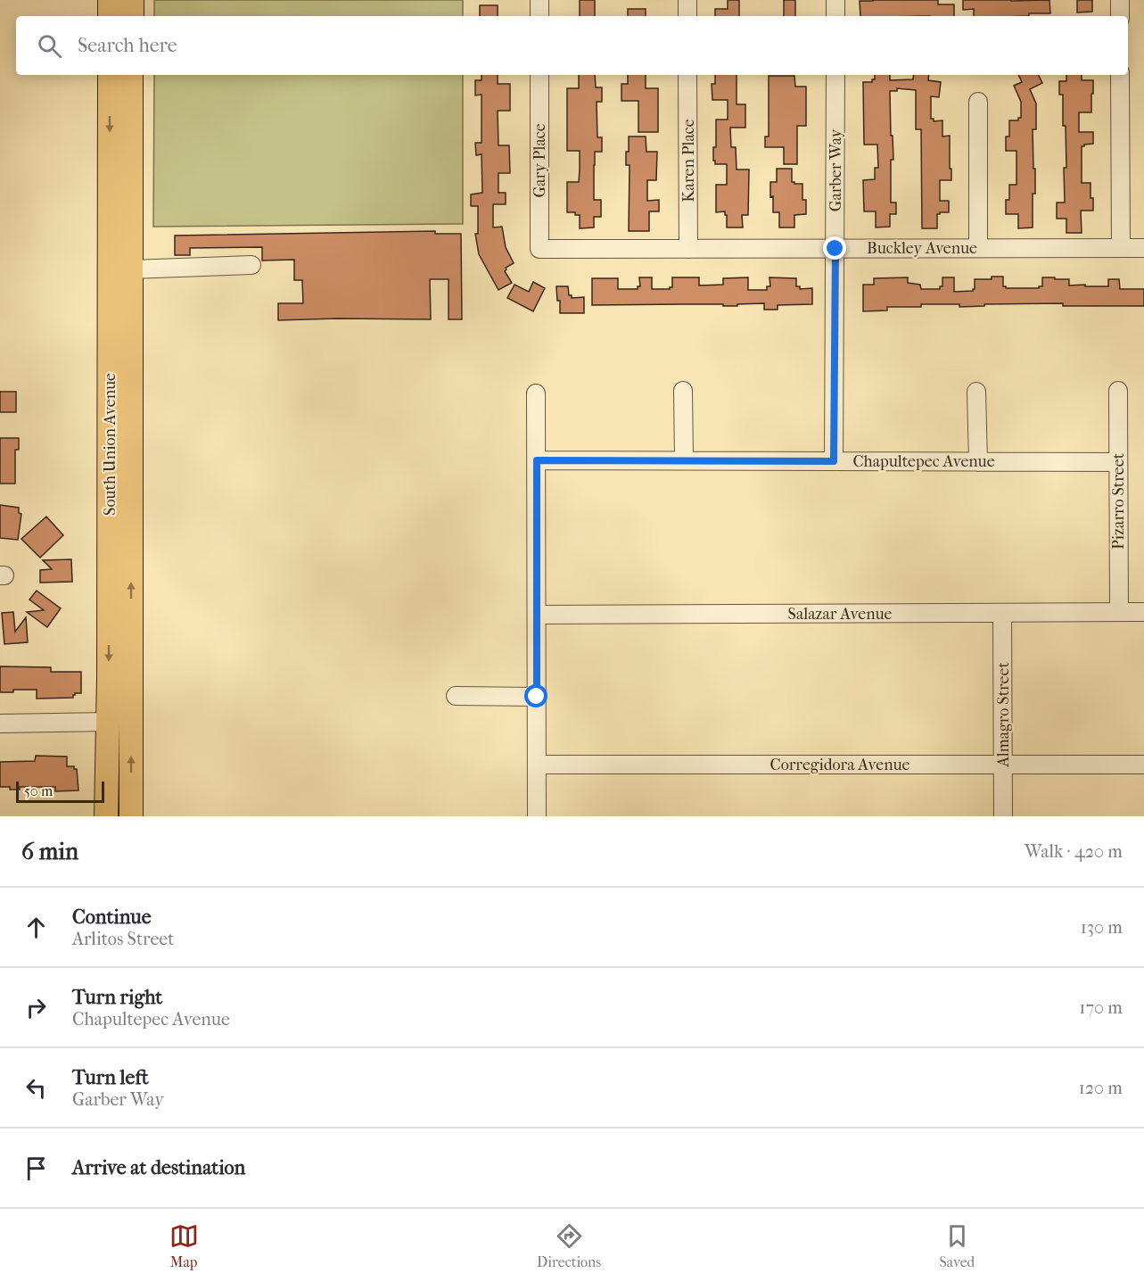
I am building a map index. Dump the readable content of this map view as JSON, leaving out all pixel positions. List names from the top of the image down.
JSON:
{
  "streets": {
    "main road": ["South Union Avenue"],
    "street": [
      "Gary Place",
      "Karen Place",
      "Garber Way",
      "Buckley Avenue",
      "Chapultepec Avenue",
      "Pizarro Street",
      "Salazar Avenue",
      "Almagro Street",
      "Corregidora Avenue"
    ]
  },
  "crossings": [
    ["Gary Place", "Buckley Avenue"],
    ["Karen Place", "Buckley Avenue"],
    ["Garber Way", "Buckley Avenue"],
    ["Garber Way", "Chapultepec Avenue"],
    ["Chapultepec Avenue", "Pizarro Street"],
    ["Pizarro Street", "Salazar Avenue"],
    ["Salazar Avenue", "Almagro Street"],
    ["Almagro Street", "Corregidora Avenue"]
  ],
  "scale_bar": "50 m",
  "page": {
    "search": "Search here",
    "scale": "50 m",
    "heading": ["6 min", "Walk · 420 m"],
    "list": [
      ["Continue", "Arlitos Street", "130 m"],
      ["Turn right", "Chapultepec Avenue", "170 m"],
      ["Turn left", "Garber Way", "120 m"],
      "Arrive at destination"
    ],
    "nav": ["Map", "Directions", "Saved"]
  }
}
